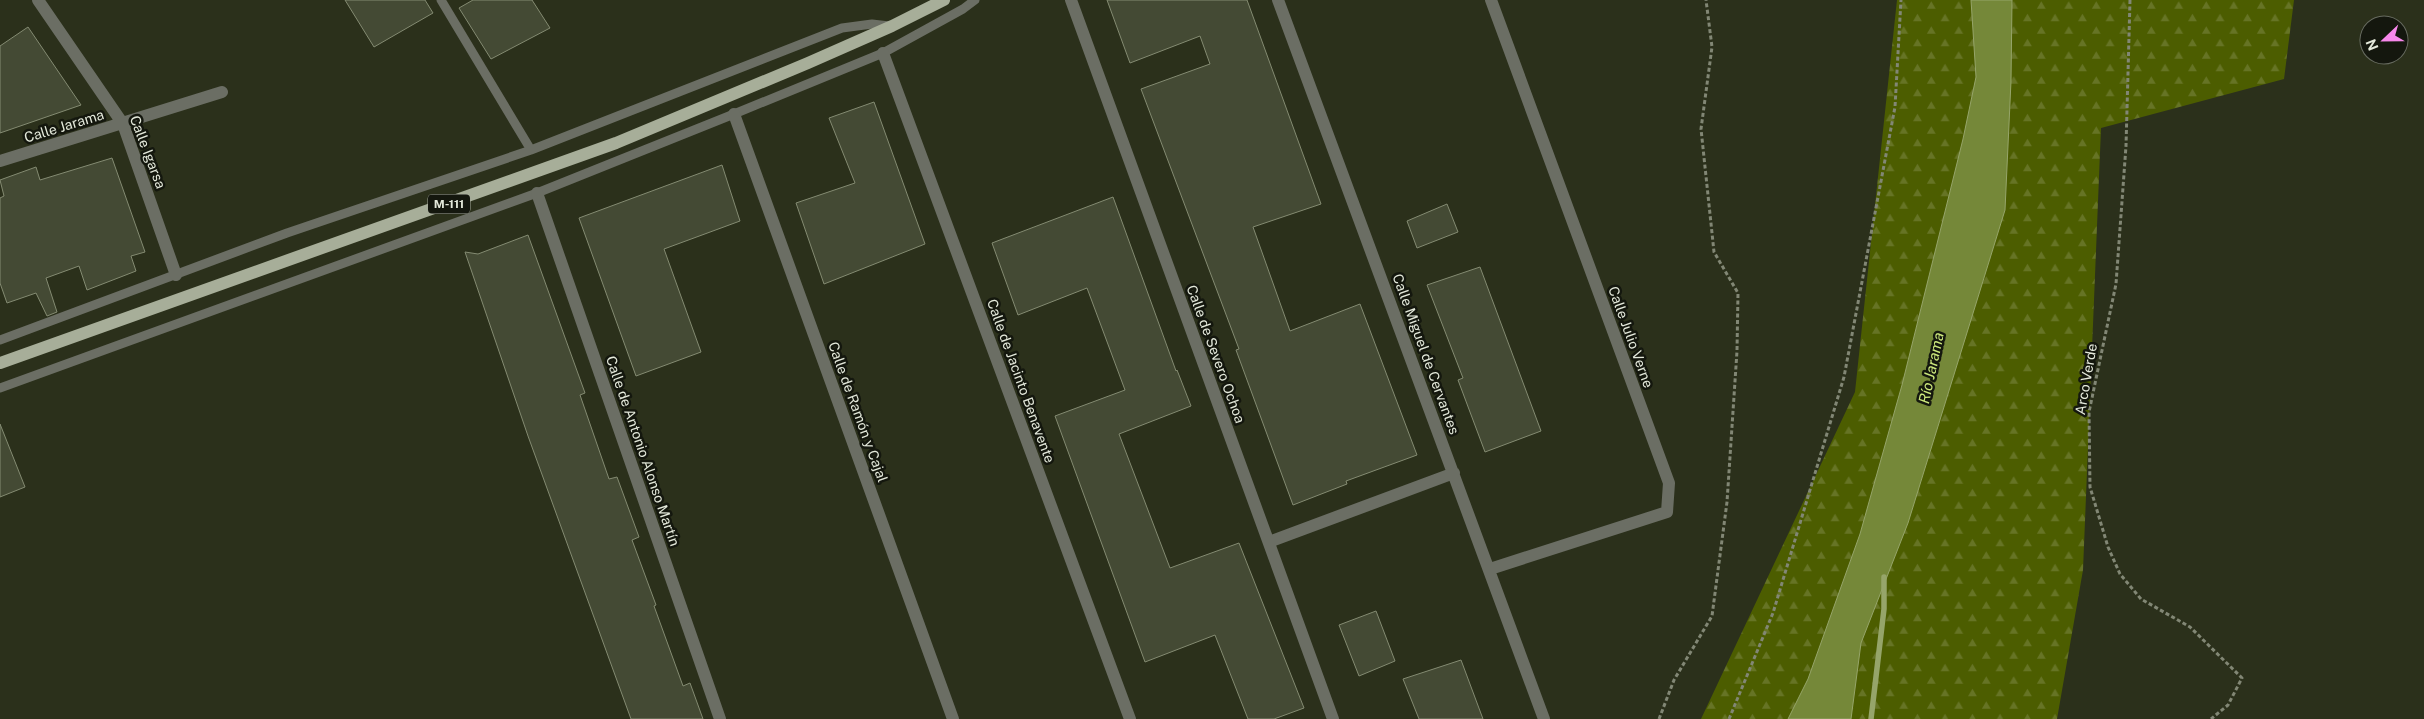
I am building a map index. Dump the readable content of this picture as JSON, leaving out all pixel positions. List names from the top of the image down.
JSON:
{
  "streets": {
    "main road": ["M-111"],
    "street": [
      "Calle Jarama",
      "Calle Igarsa",
      "Calle Julio Verne",
      "Calle de Severo Ochoa",
      "Calle Miguel de Cervantes",
      "Calle de Jacinto Benavente",
      "Calle de Ramón y Cajal",
      "Calle de Antonio Alonso Martín"
    ],
    "path": ["Arco Verde"]
  },
  "crossings": [
    ["Calle Jarama", "Calle Igarsa"],
    ["Calle Julio Verne", "Calle Miguel de Cervantes"]
  ],
  "water": ["Río Jarama"],
  "north": "left"
}
